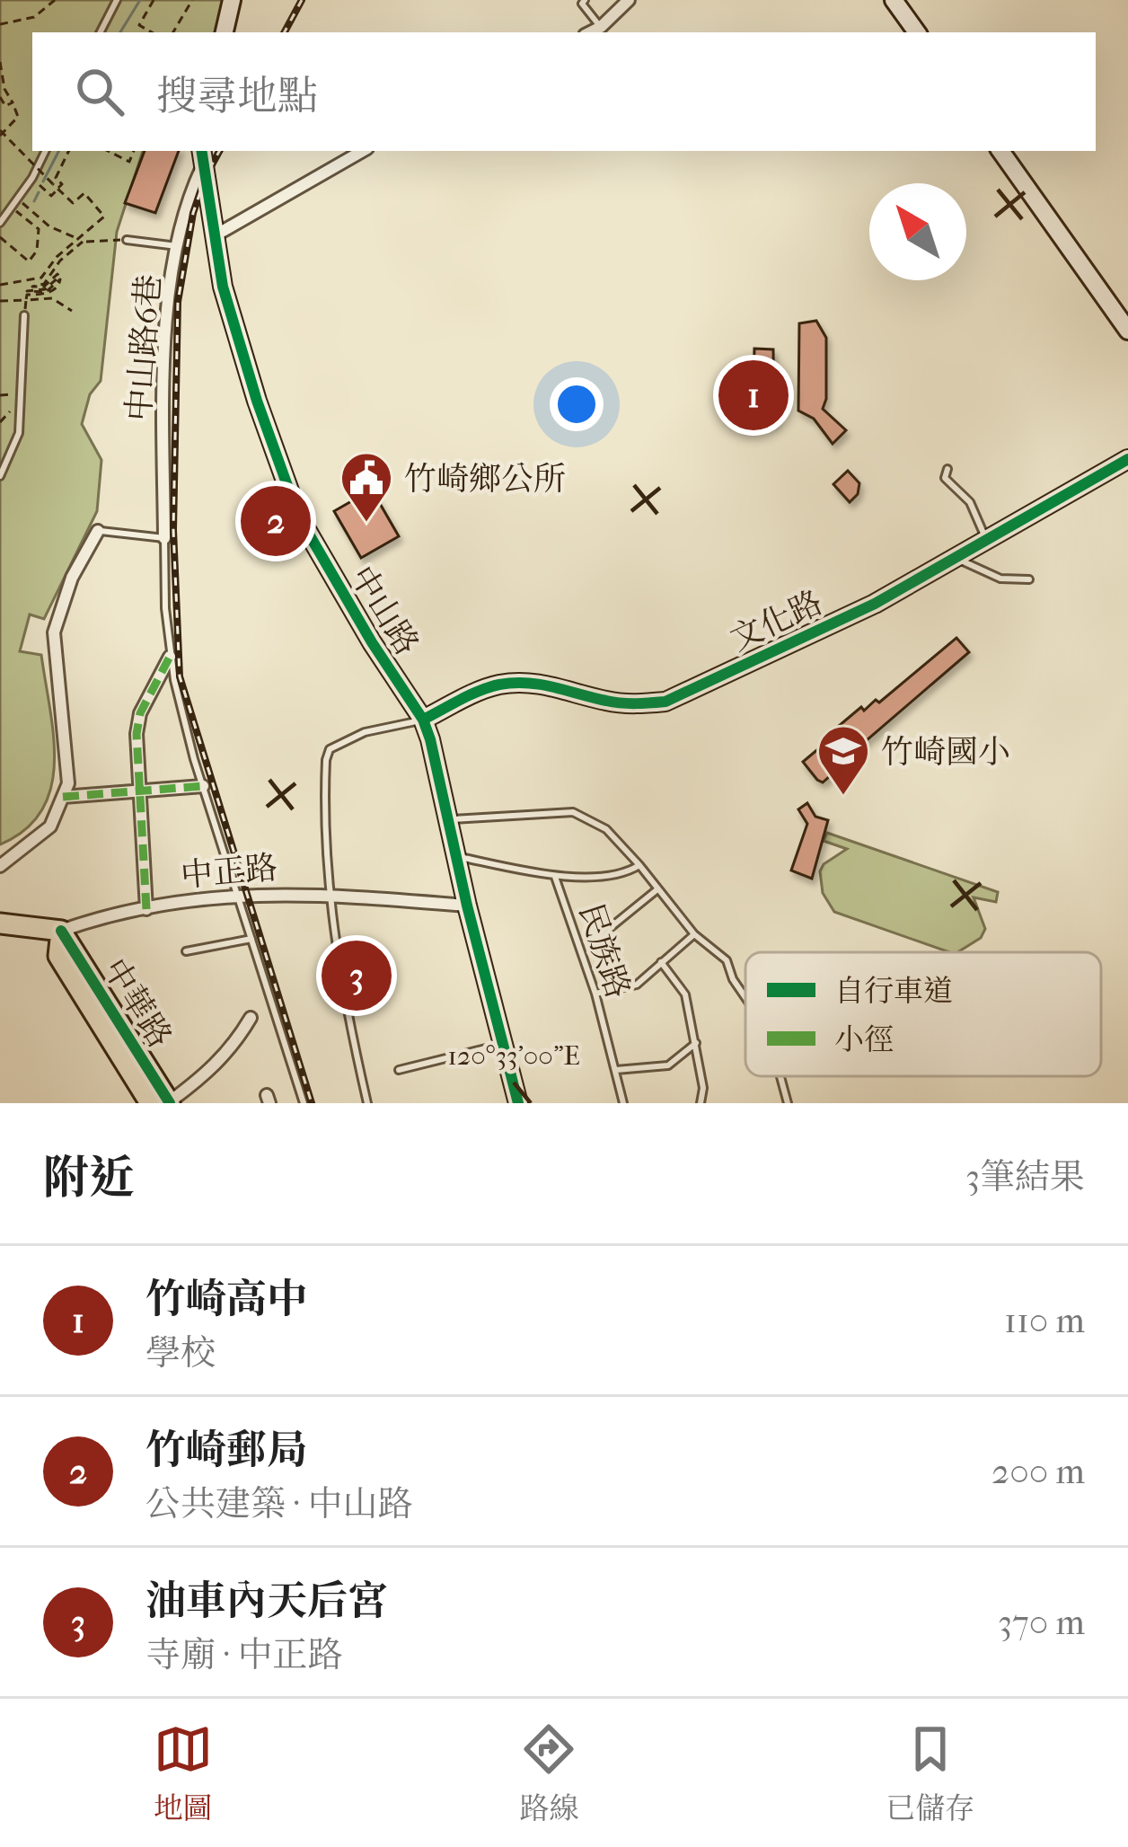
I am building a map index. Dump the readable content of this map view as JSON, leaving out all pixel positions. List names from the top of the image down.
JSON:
{
  "streets": {
    "main road": ["中正路", "中華路"],
    "street": ["中山路6巷", "中山路", "文化路"],
    "lane": ["民族路"]
  },
  "crossings": [
    ["中山路6巷", "中山路"],
    ["中山路6巷", "中正路"],
    ["中山路", "文化路"],
    ["中山路", "中正路"],
    ["中正路", "中華路"]
  ],
  "places": {
    "public building": ["竹崎鄉公所"],
    "school or university": ["竹崎國小"]
  },
  "legend": ["自行車道", "小徑"],
  "north": "top left",
  "page": {
    "search": "搜尋地點",
    "pins": ["1", "2", "3"],
    "heading": ["附近", "3筆結果"],
    "list": [
      {
        "mark": "1",
        "name": "竹崎高中",
        "note": "學校",
        "value": "110 m"
      },
      {
        "mark": "2",
        "name": "竹崎郵局",
        "note": "公共建築 · 中山路",
        "value": "200 m"
      },
      {
        "mark": "3",
        "name": "油車內天后宮",
        "note": "寺廟 · 中正路",
        "value": "370 m"
      }
    ],
    "nav": ["地圖", "路線", "已儲存"]
  },
  "coordinates": ["120°33'00\"E"]
}
